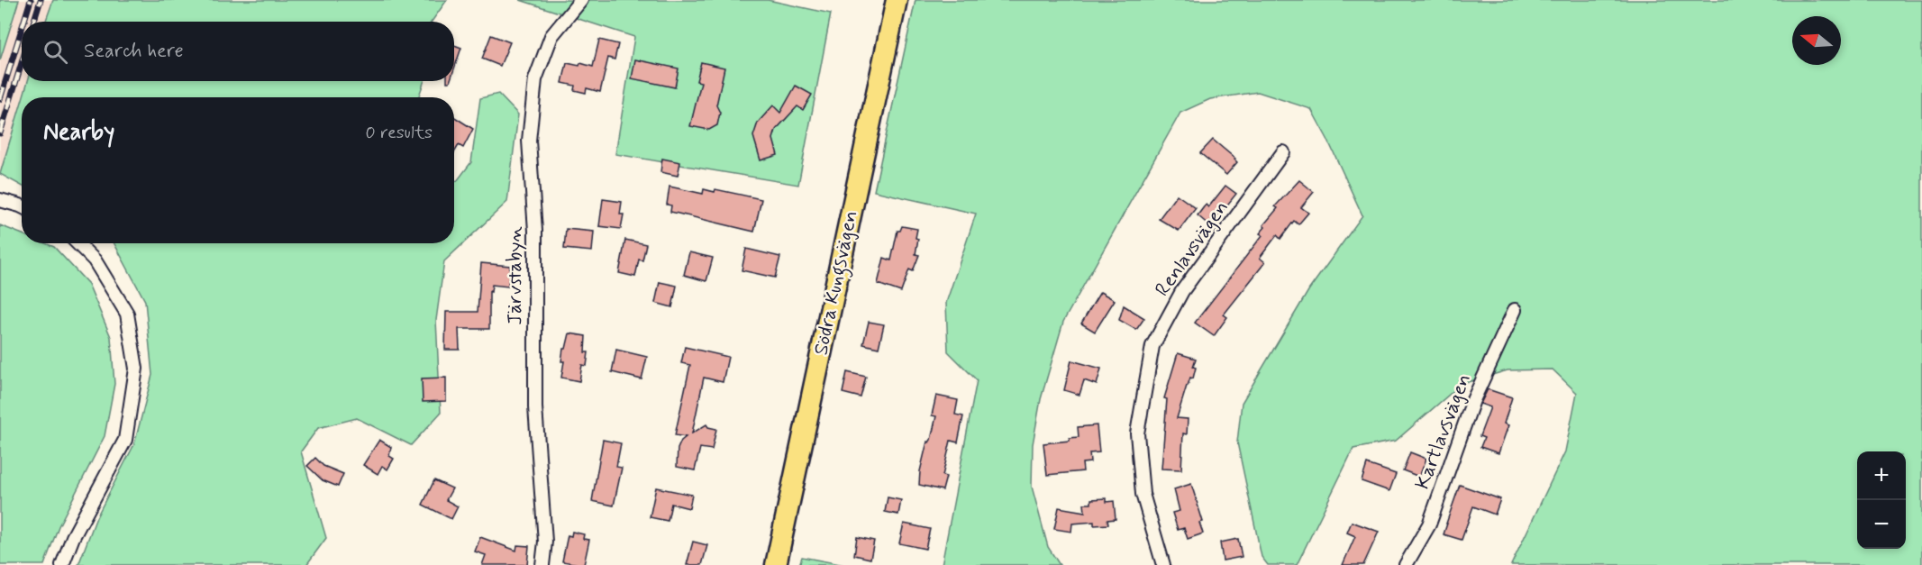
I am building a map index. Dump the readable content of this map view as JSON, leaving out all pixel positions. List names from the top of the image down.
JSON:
{
  "streets": {
    "main road": ["Södra Kungsvägen"],
    "street": ["Renlavsvägen", "Järvstabyn", "Kartlavsvägen"]
  },
  "north": "left",
  "page": {
    "search": "Search here",
    "heading": ["Nearby", "0 results"],
    "map_buttons": ["+", "−"]
  }
}
